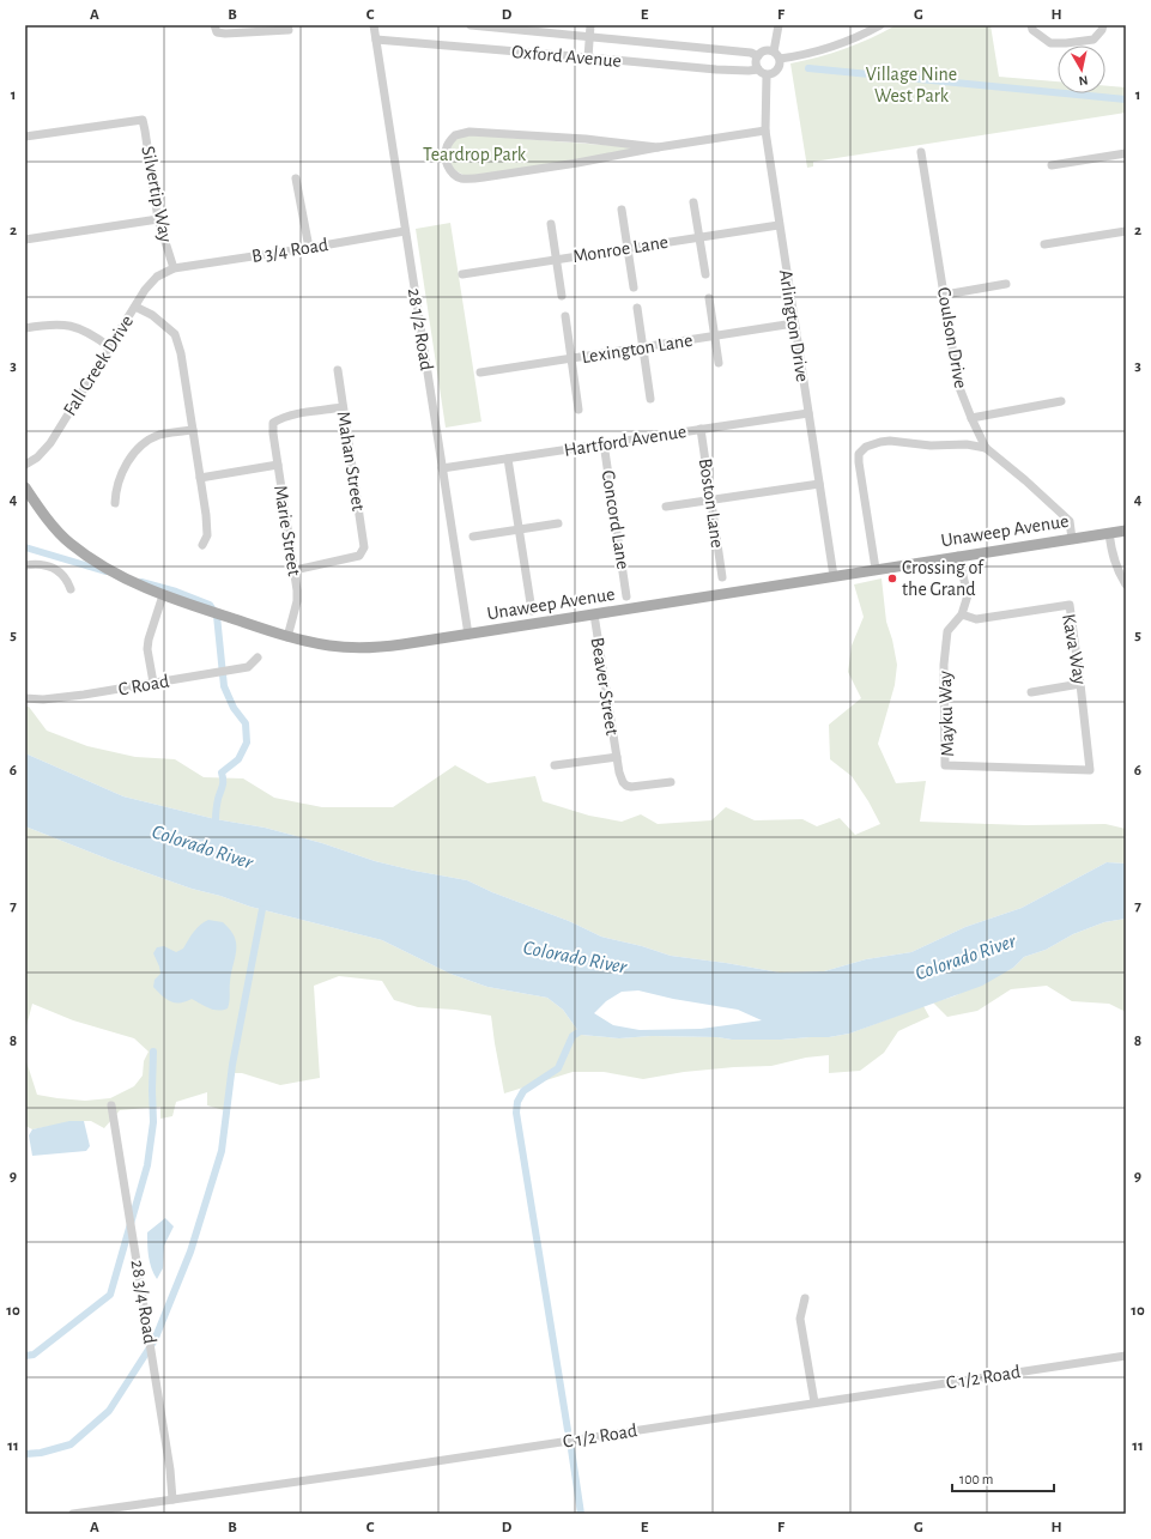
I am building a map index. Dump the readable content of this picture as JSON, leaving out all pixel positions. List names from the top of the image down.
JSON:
{
  "streets": {
    "main road": ["Unaweep Avenue"],
    "street": [
      "Oxford Avenue",
      "Silvertip Way",
      "Monroe Lane",
      "B 3/4 Road",
      "Arlington Drive",
      "28 1/2 Road",
      "Coulson Drive",
      "Lexington Lane",
      "Fall Creek Drive",
      "Hartford Avenue",
      "Mahan Street",
      "Boston Lane",
      "Concord Lane",
      "Marie Street",
      "Kava Way",
      "C Road",
      "Beaver Street",
      "Mayku Way",
      "28 3/4 Road",
      "C 1/2 Road"
    ]
  },
  "crossings": [
    ["Oxford Avenue", "Arlington Drive"],
    ["Oxford Avenue", "28 1/2 Road"],
    ["Silvertip Way", "B 3/4 Road"],
    ["Silvertip Way", "Fall Creek Drive"],
    ["Monroe Lane", "Arlington Drive"],
    ["B 3/4 Road", "28 1/2 Road"],
    ["B 3/4 Road", "Fall Creek Drive"],
    ["Arlington Drive", "Lexington Lane"],
    ["Arlington Drive", "Hartford Avenue"],
    ["Arlington Drive", "Unaweep Avenue"],
    ["28 1/2 Road", "Hartford Avenue"],
    ["28 1/2 Road", "Unaweep Avenue"],
    ["Coulson Drive", "Unaweep Avenue"],
    ["Hartford Avenue", "Boston Lane"],
    ["Hartford Avenue", "Concord Lane"],
    ["Mahan Street", "Marie Street"],
    ["Marie Street", "Unaweep Avenue"],
    ["Unaweep Avenue", "Beaver Street"],
    ["Unaweep Avenue", "Mayku Way"],
    ["Kava Way", "Mayku Way"],
    ["28 3/4 Road", "C 1/2 Road"]
  ],
  "water": ["Colorado River"],
  "parks": ["Village Nine West Park", "Teardrop Park"],
  "places": ["Crossing of the Grand"],
  "scale_bar": "100 m",
  "north": "bottom",
  "grid": {
    "columns": [
      "A",
      "B",
      "C",
      "D",
      "E",
      "F",
      "G",
      "H"
    ],
    "rows": [
      "1",
      "2",
      "3",
      "4",
      "5",
      "6",
      "7",
      "8",
      "9",
      "10",
      "11"
    ]
  }
}
